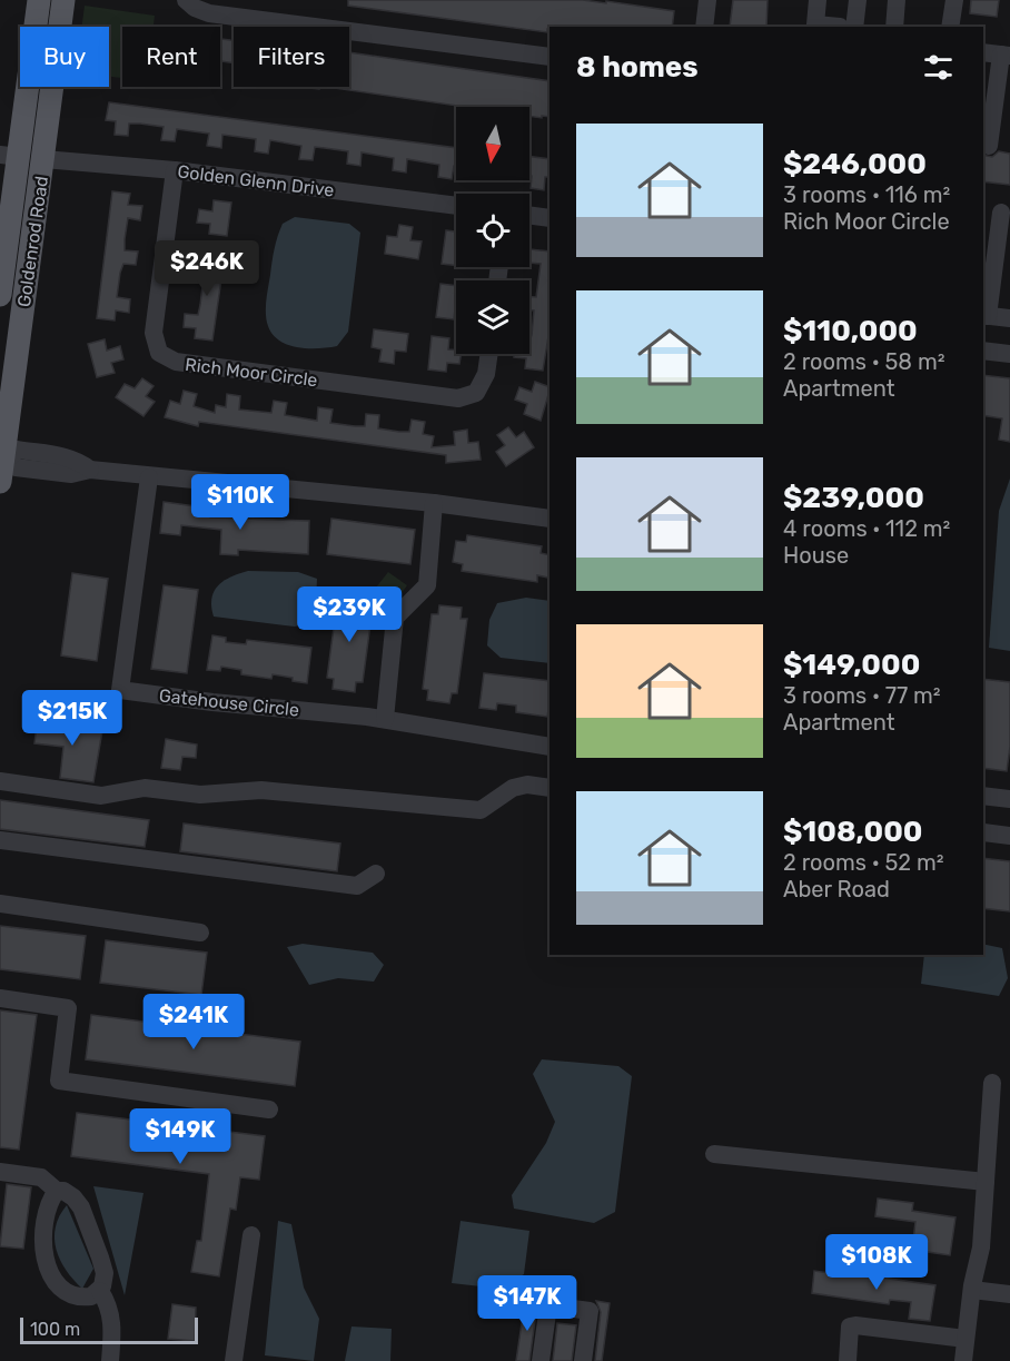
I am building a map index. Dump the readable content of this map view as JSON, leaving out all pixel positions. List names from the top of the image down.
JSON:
{
  "streets": {
    "main road": ["Goldenrod Road"],
    "street": ["Golden Glenn Drive", "Rich Moor Circle", "Gatehouse Circle"]
  },
  "crossings": [
    ["Golden Glenn Drive", "Goldenrod Road"],
    ["Golden Glenn Drive", "Rich Moor Circle"]
  ],
  "scale_bar": "100 m",
  "north": "bottom",
  "page": {
    "chip": ["Buy", "Rent", "Filters"],
    "heading": "8 homes",
    "list": [
      {
        "name": "$246,000",
        "note": "3 rooms · 116 m² · Rich Moor Circle"
      },
      {
        "name": "$110,000",
        "note": "2 rooms · 58 m² · Apartment"
      },
      {
        "name": "$239,000",
        "note": "4 rooms · 112 m² · House"
      },
      {
        "name": "$149,000",
        "note": "3 rooms · 77 m² · Apartment"
      },
      {
        "name": "$108,000",
        "note": "2 rooms · 52 m² · Aber Road"
      }
    ],
    "price": [
      "$246K",
      "$110K",
      "$239K",
      "$215K",
      "$241K",
      "$149K",
      "$108K",
      "$147K"
    ],
    "scale": "100 m"
  }
}
